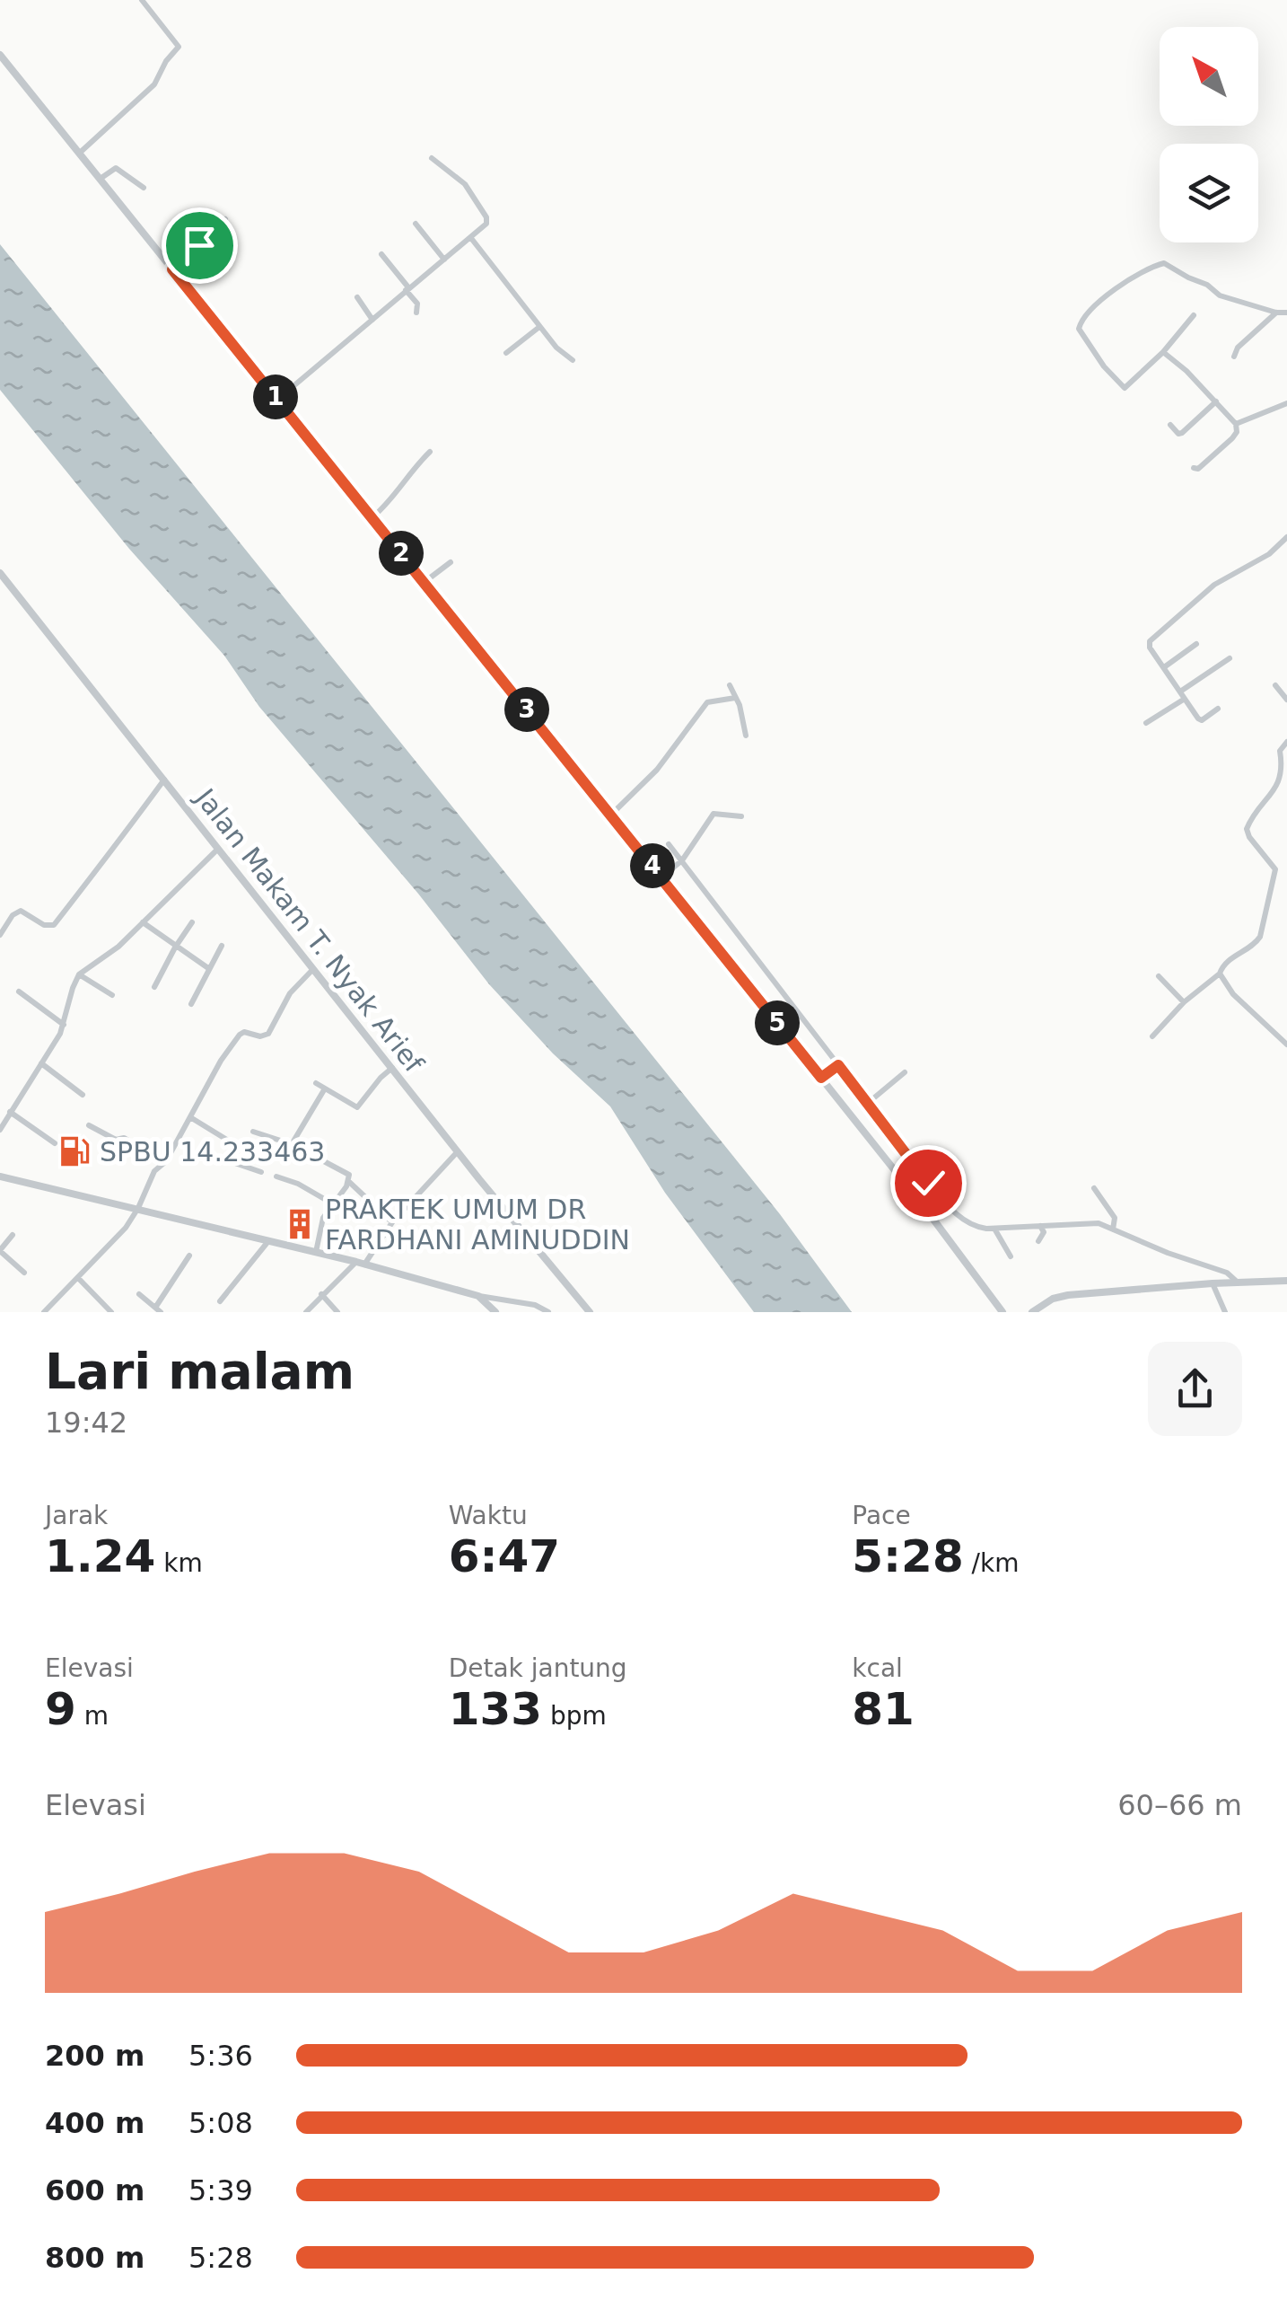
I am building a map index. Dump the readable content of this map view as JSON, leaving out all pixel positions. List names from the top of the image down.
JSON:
{
  "streets": {
    "street": ["Jalan Makam T. Nyak Arief"]
  },
  "places": {
    "fuel station": ["SPBU 14.233463"],
    "building": ["PRAKTEK UMUM DR FARDHANI AMINUDDIN"]
  },
  "north": "top left",
  "page": {
    "pins": [
      "1",
      "2",
      "3",
      "4",
      "5"
    ],
    "heading": ["Lari malam", "19:42"],
    "stats": [
      ["Jarak", "1.24 km"],
      ["Waktu", "6:47"],
      ["Pace", "5:28 /km"],
      ["Elevasi", "9 m"],
      ["Detak jantung", "133 bpm"],
      ["kcal", "81"]
    ],
    "chart": ["Elevasi", "60–66 m"],
    "list": [
      {
        "name": "200 m",
        "note": "5:36"
      },
      {
        "name": "400 m",
        "note": "5:08"
      },
      {
        "name": "600 m",
        "note": "5:39"
      },
      {
        "name": "800 m",
        "note": "5:28"
      }
    ]
  }
}
